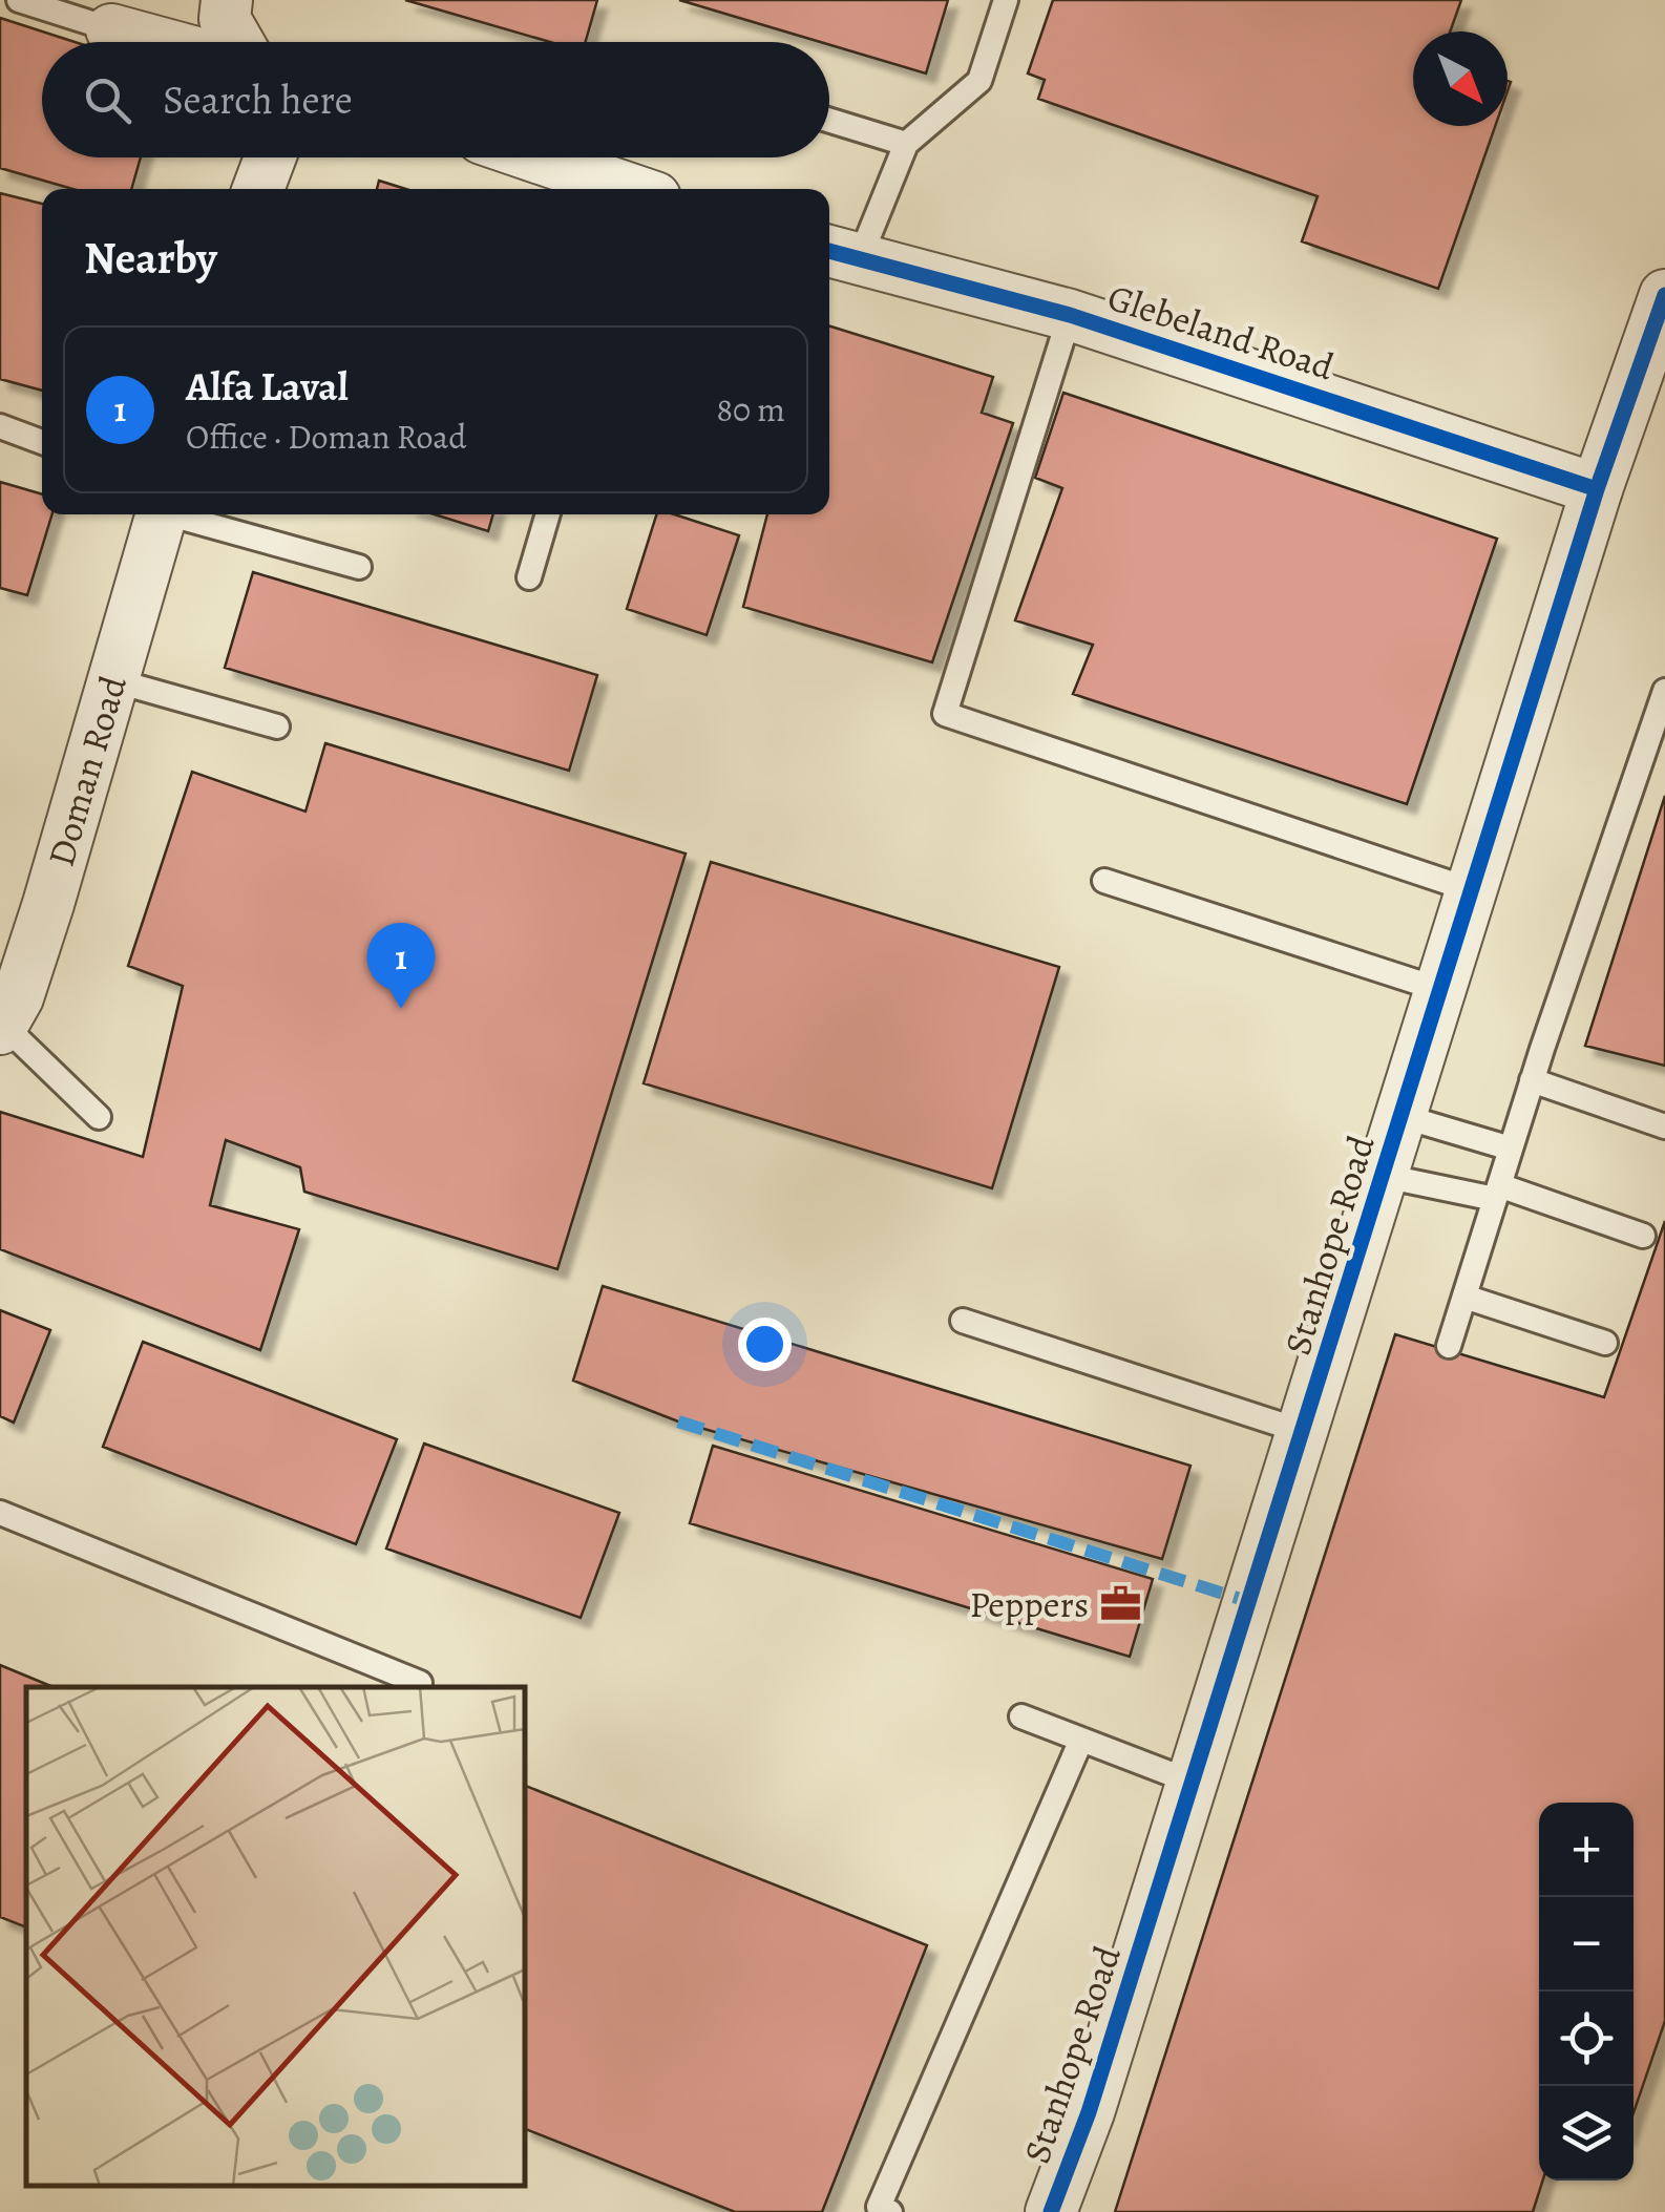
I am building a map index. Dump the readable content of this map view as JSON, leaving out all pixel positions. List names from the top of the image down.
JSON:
{
  "streets": {
    "street": ["Glebeland Road", "Doman Road", "Stanhope Road"]
  },
  "crossings": [
    ["Glebeland Road", "Stanhope Road"]
  ],
  "places": {
    "office": ["Peppers"]
  },
  "north": "bottom right",
  "page": {
    "search": "Search here",
    "heading": "Nearby",
    "list": [
      {
        "mark": "1",
        "name": "Alfa Laval",
        "note": "Office · Doman Road",
        "value": "80 m"
      }
    ],
    "pins": "1",
    "map_buttons": ["+", "−"]
  }
}
